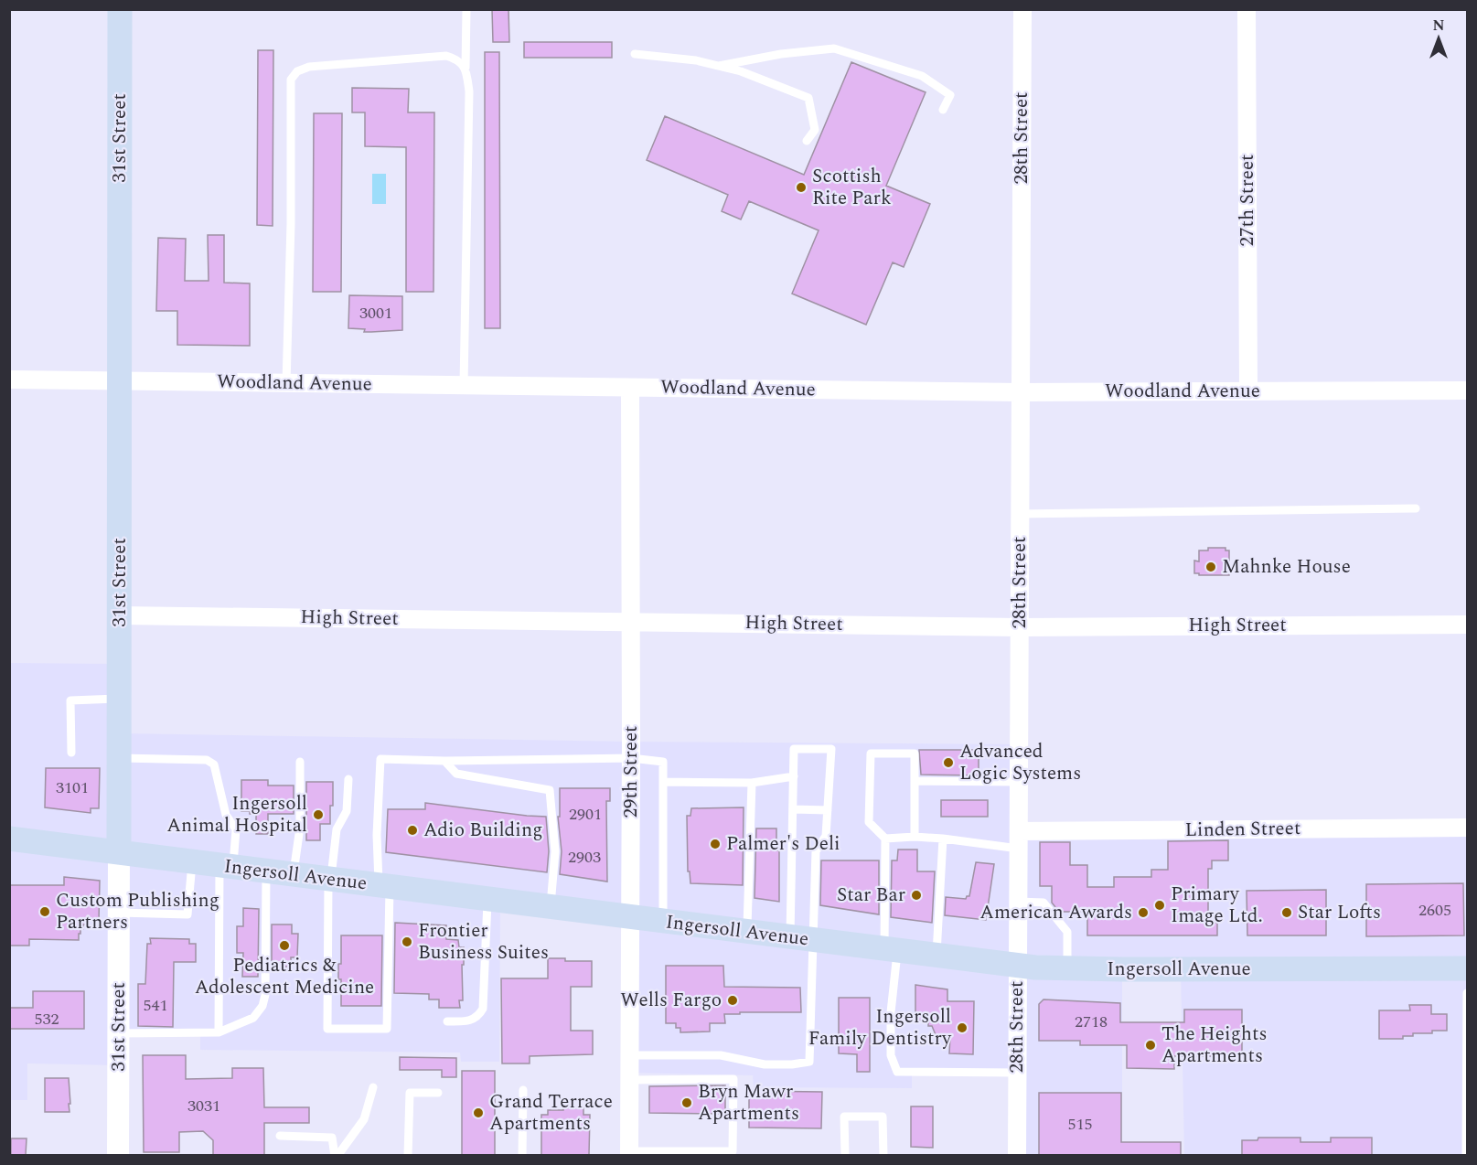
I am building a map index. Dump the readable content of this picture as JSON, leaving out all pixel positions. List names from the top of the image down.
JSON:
{
  "streets": {
    "main road": ["31st Street", "Ingersoll Avenue"],
    "street": [
      "28th Street",
      "27th Street",
      "Woodland Avenue",
      "High Street",
      "29th Street",
      "Linden Street"
    ]
  },
  "crossings": [
    ["31st Street", "Woodland Avenue"],
    ["31st Street", "High Street"],
    ["31st Street", "Ingersoll Avenue"],
    ["28th Street", "Woodland Avenue"],
    ["28th Street", "High Street"],
    ["28th Street", "Linden Street"],
    ["28th Street", "Ingersoll Avenue"],
    ["27th Street", "Woodland Avenue"],
    ["Woodland Avenue", "29th Street"],
    ["High Street", "29th Street"],
    ["29th Street", "Ingersoll Avenue"]
  ],
  "places": [
    "Scottish Rite Park",
    "Mahnke House",
    "Advanced Logic Systems",
    "Ingersoll Animal Hospital",
    "Adio Building",
    "Palmer's Deli",
    "Star Bar",
    "Primary Image Ltd.",
    "Custom Publishing Partners",
    "American Awards",
    "Star Lofts",
    "Frontier Business Suites",
    "Pediatrics & Adolescent Medicine",
    "Wells Fargo",
    "Ingersoll Family Dentistry",
    "The Heights Apartments",
    "Bryn Mawr Apartments",
    "Grand Terrace Apartments"
  ],
  "house_numbers": [
    "3001",
    "3101",
    "2901",
    "2903",
    "2605",
    "541",
    "532",
    "2718",
    "3031",
    "515"
  ],
  "north": "top"
}
